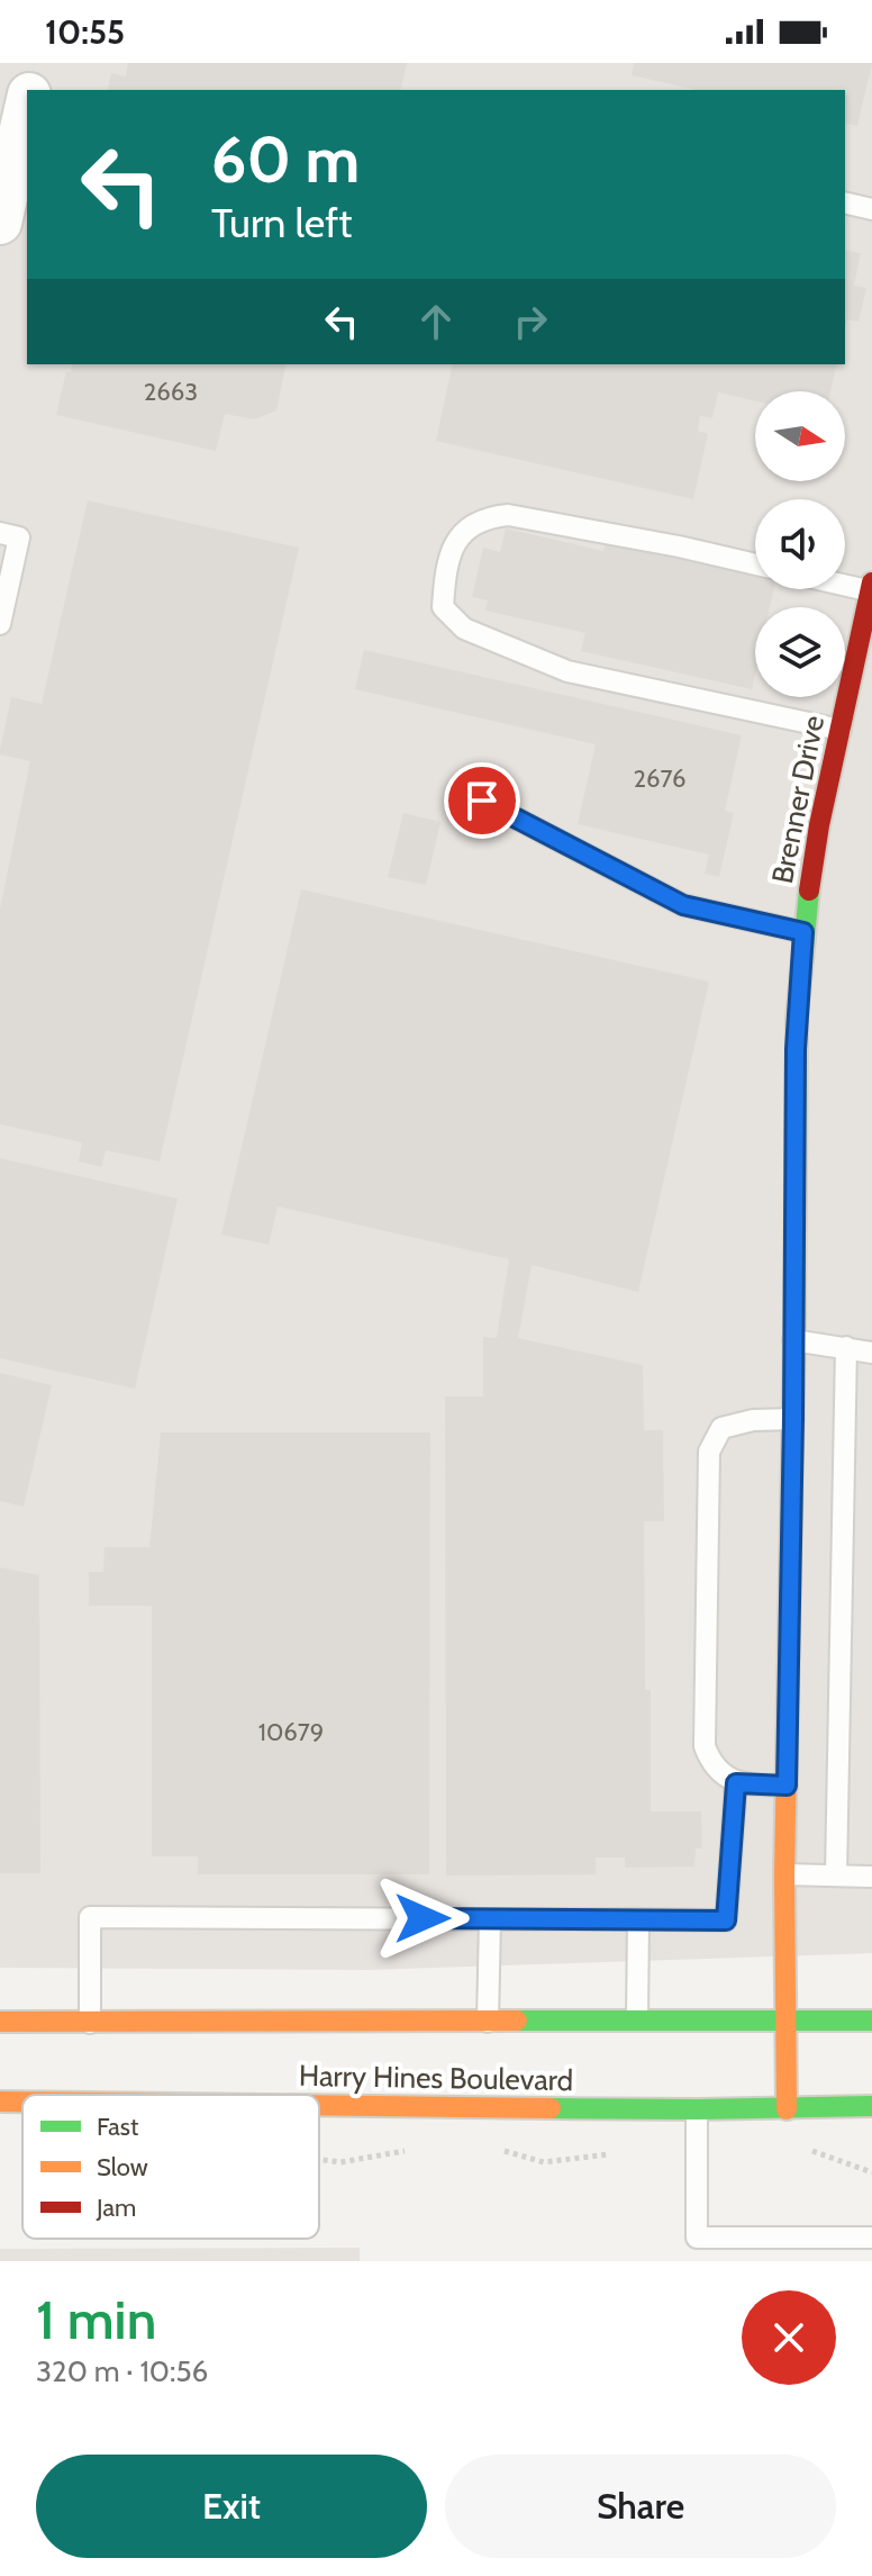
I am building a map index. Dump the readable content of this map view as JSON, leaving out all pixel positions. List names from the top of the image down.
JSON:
{
  "streets": {
    "main road": ["Brenner Drive", "Harry Hines Boulevard"]
  },
  "crossings": [
    ["Brenner Drive", "Harry Hines Boulevard"]
  ],
  "house_numbers": ["2663", "2676", "10679"],
  "legend": ["Fast", "Slow", "Jam"],
  "north": "right",
  "page": {
    "status": "10:55",
    "turn": ["60 m", "Turn left"],
    "heading": ["1 min", "320 m · 10:56"],
    "buttons": ["Exit", "Share"]
  }
}
